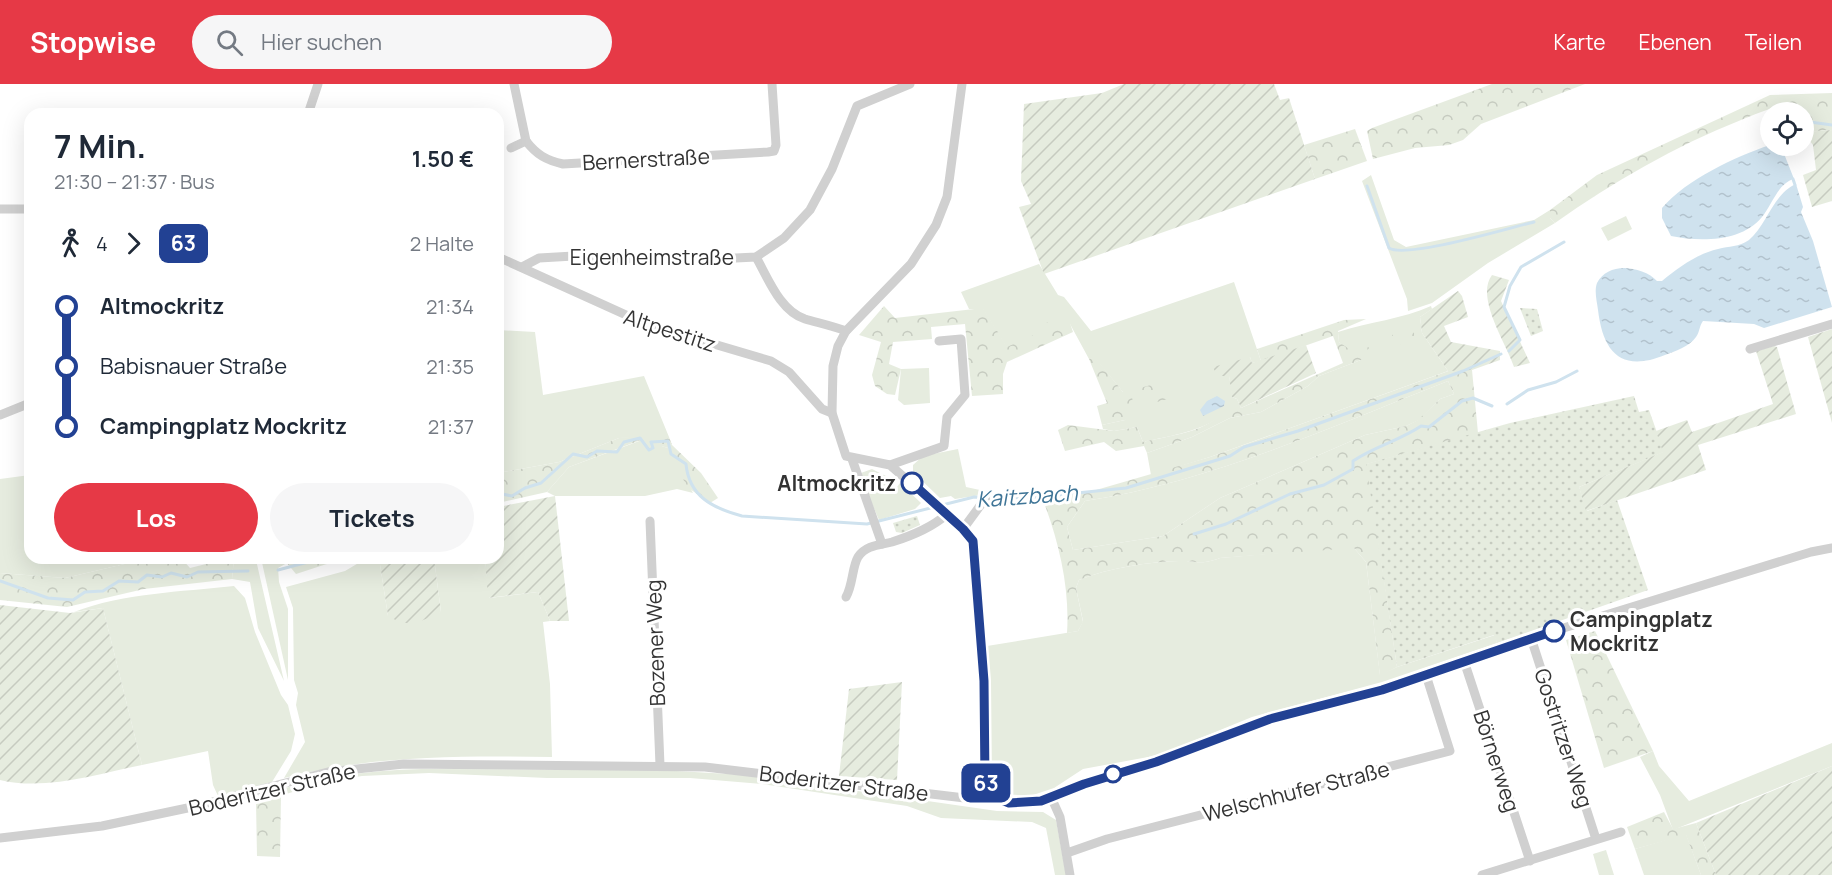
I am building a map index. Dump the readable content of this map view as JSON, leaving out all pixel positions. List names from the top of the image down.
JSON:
{
  "streets": {
    "street": [
      "Bernerstraße",
      "Eigenheimstraße",
      "Altpestitz",
      "Bozener Weg",
      "Gostritzer Weg",
      "Börnerweg",
      "Boderitzer Straße",
      "Welschhufer Straße"
    ]
  },
  "crossings": [
    ["Eigenheimstraße", "Altpestitz"],
    ["Bozener Weg", "Boderitzer Straße"],
    ["Gostritzer Weg", "Boderitzer Straße"],
    ["Börnerweg", "Boderitzer Straße"],
    ["Boderitzer Straße", "Welschhufer Straße"]
  ],
  "water": ["Kaitzbach"],
  "places": ["Altmockritz", "Campingplatz Mockritz"],
  "lines": ["bus line 63"],
  "page": {
    "header": "Stopwise",
    "search": "Hier suchen",
    "nav": ["Karte", "Ebenen", "Teilen"],
    "on_map": "63",
    "heading": ["7 Min.", "21:30 – 21:37 · Bus", "1.50 €"],
    "legs": ["4", "63", "2 Halte"],
    "list": [
      {
        "name": "Altmockritz",
        "value": "21:34"
      },
      {
        "name": "Babisnauer Straße",
        "value": "21:35"
      },
      {
        "name": "Campingplatz Mockritz",
        "value": "21:37"
      }
    ],
    "buttons": ["Los", "Tickets"]
  }
}
